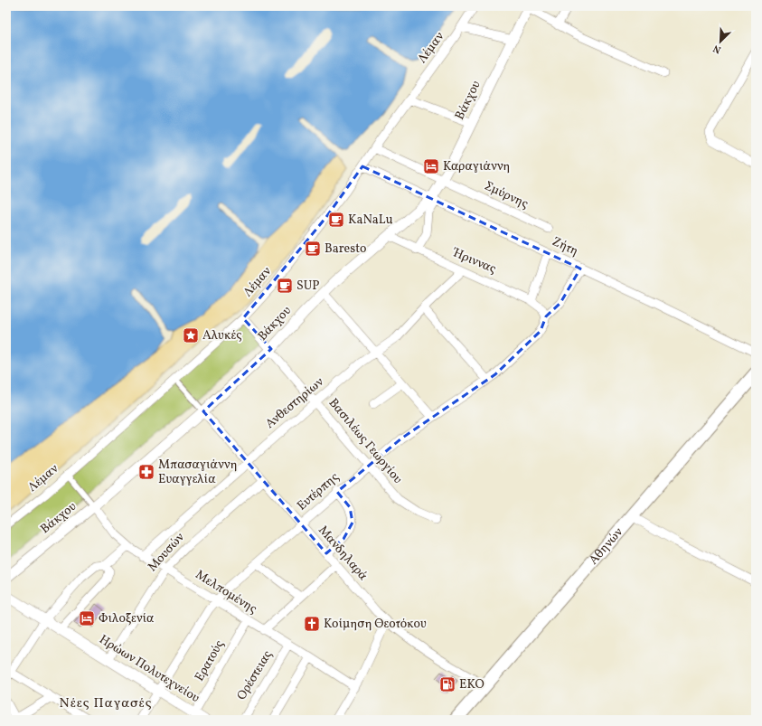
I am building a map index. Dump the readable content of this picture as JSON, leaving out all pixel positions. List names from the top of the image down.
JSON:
{
  "streets": {
    "main road": ["Αθηνών"],
    "street": [
      "Λέμαν",
      "Βάκχου",
      "Σμύρνης",
      "Ζήτη",
      "Ήριννας",
      "Ανθεστηρίων",
      "Βασιλέως Γεωργίου",
      "Ευτέρπης",
      "Μουσών",
      "Μανδηλαρά",
      "Μελπομένης",
      "Ερατούς",
      "Ηρώων Πολυτεχνείου",
      "Ορέστειας"
    ]
  },
  "crossings": [
    ["Λέμαν", "Σμύρνης"],
    ["Λέμαν", "Ζήτη"],
    ["Λέμαν", "Βασιλέως Γεωργίου"],
    ["Βάκχου", "Σμύρνης"],
    ["Βάκχου", "Ζήτη"],
    ["Βάκχου", "Ήριννας"],
    ["Βάκχου", "Βασιλέως Γεωργίου"],
    ["Βάκχου", "Μανδηλαρά"],
    ["Βάκχου", "Μελπομένης"],
    ["Ήριννας", "Ανθεστηρίων"],
    ["Ήριννας", "Ευτέρπης"],
    ["Ανθεστηρίων", "Βασιλέως Γεωργίου"],
    ["Ανθεστηρίων", "Μανδηλαρά"],
    ["Ανθεστηρίων", "Μελπομένης"],
    ["Βασιλέως Γεωργίου", "Ευτέρπης"],
    ["Ευτέρπης", "Μανδηλαρά"],
    ["Ευτέρπης", "Μελπομένης"],
    ["Ευτέρπης", "Ηρώων Πολυτεχνείου"],
    ["Αθηνών", "Μανδηλαρά"],
    ["Μουσών", "Μανδηλαρά"],
    ["Μουσών", "Μελπομένης"],
    ["Μουσών", "Ηρώων Πολυτεχνείου"],
    ["Μελπομένης", "Ερατούς"],
    ["Μελπομένης", "Ορέστειας"],
    ["Ερατούς", "Ηρώων Πολυτεχνείου"]
  ],
  "districts": ["Νέες Παγασές"],
  "places": {
    "hotel": ["Καραγιάννη", "Φιλοξενία"],
    "cafe": ["KaNaLu", "Baresto", "SUP"],
    "place": ["Αλυκές"],
    "pharmacy": ["Μπασαγιάννη Ευαγγελία"],
    "church": ["Κοίμηση Θεοτόκου"],
    "fuel station": ["EKO"]
  },
  "north": "bottom left"
}
